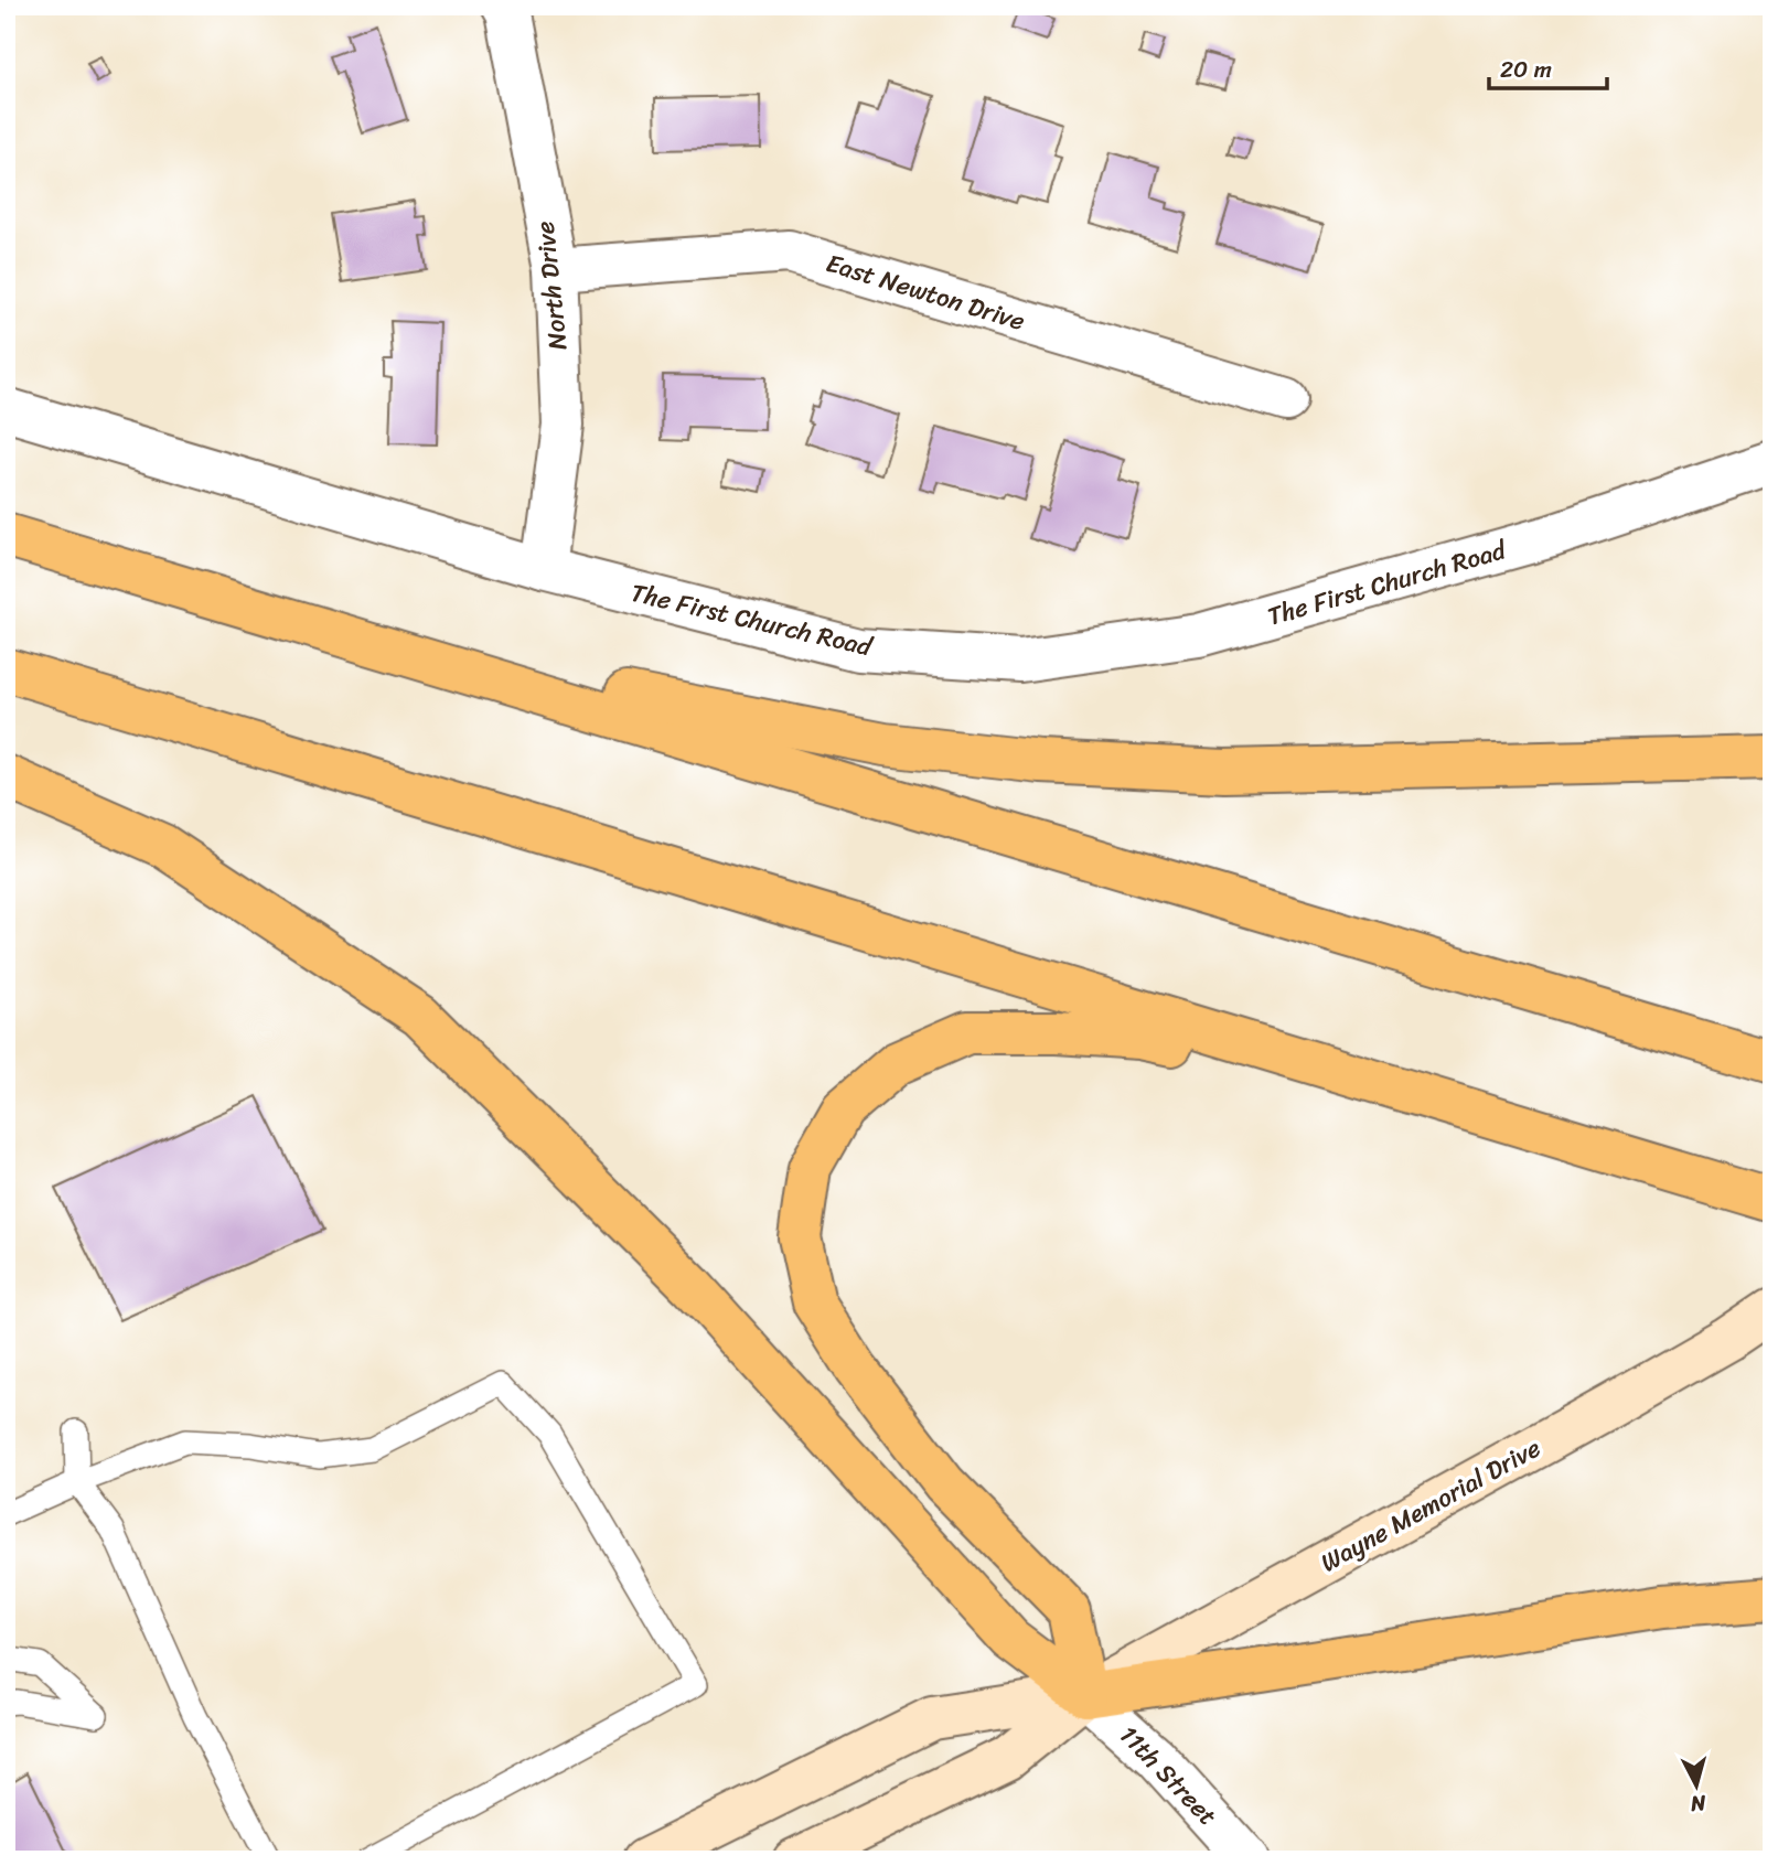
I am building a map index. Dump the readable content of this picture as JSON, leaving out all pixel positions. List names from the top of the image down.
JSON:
{
  "streets": {
    "main road": ["Wayne Memorial Drive"],
    "street": [
      "North Drive",
      "East Newton Drive",
      "The First Church Road",
      "11th Street"
    ]
  },
  "crossings": [
    ["North Drive", "East Newton Drive"],
    ["North Drive", "The First Church Road"],
    ["Wayne Memorial Drive", "11th Street"]
  ],
  "scale_bar": "20 m",
  "north": "bottom"
}
